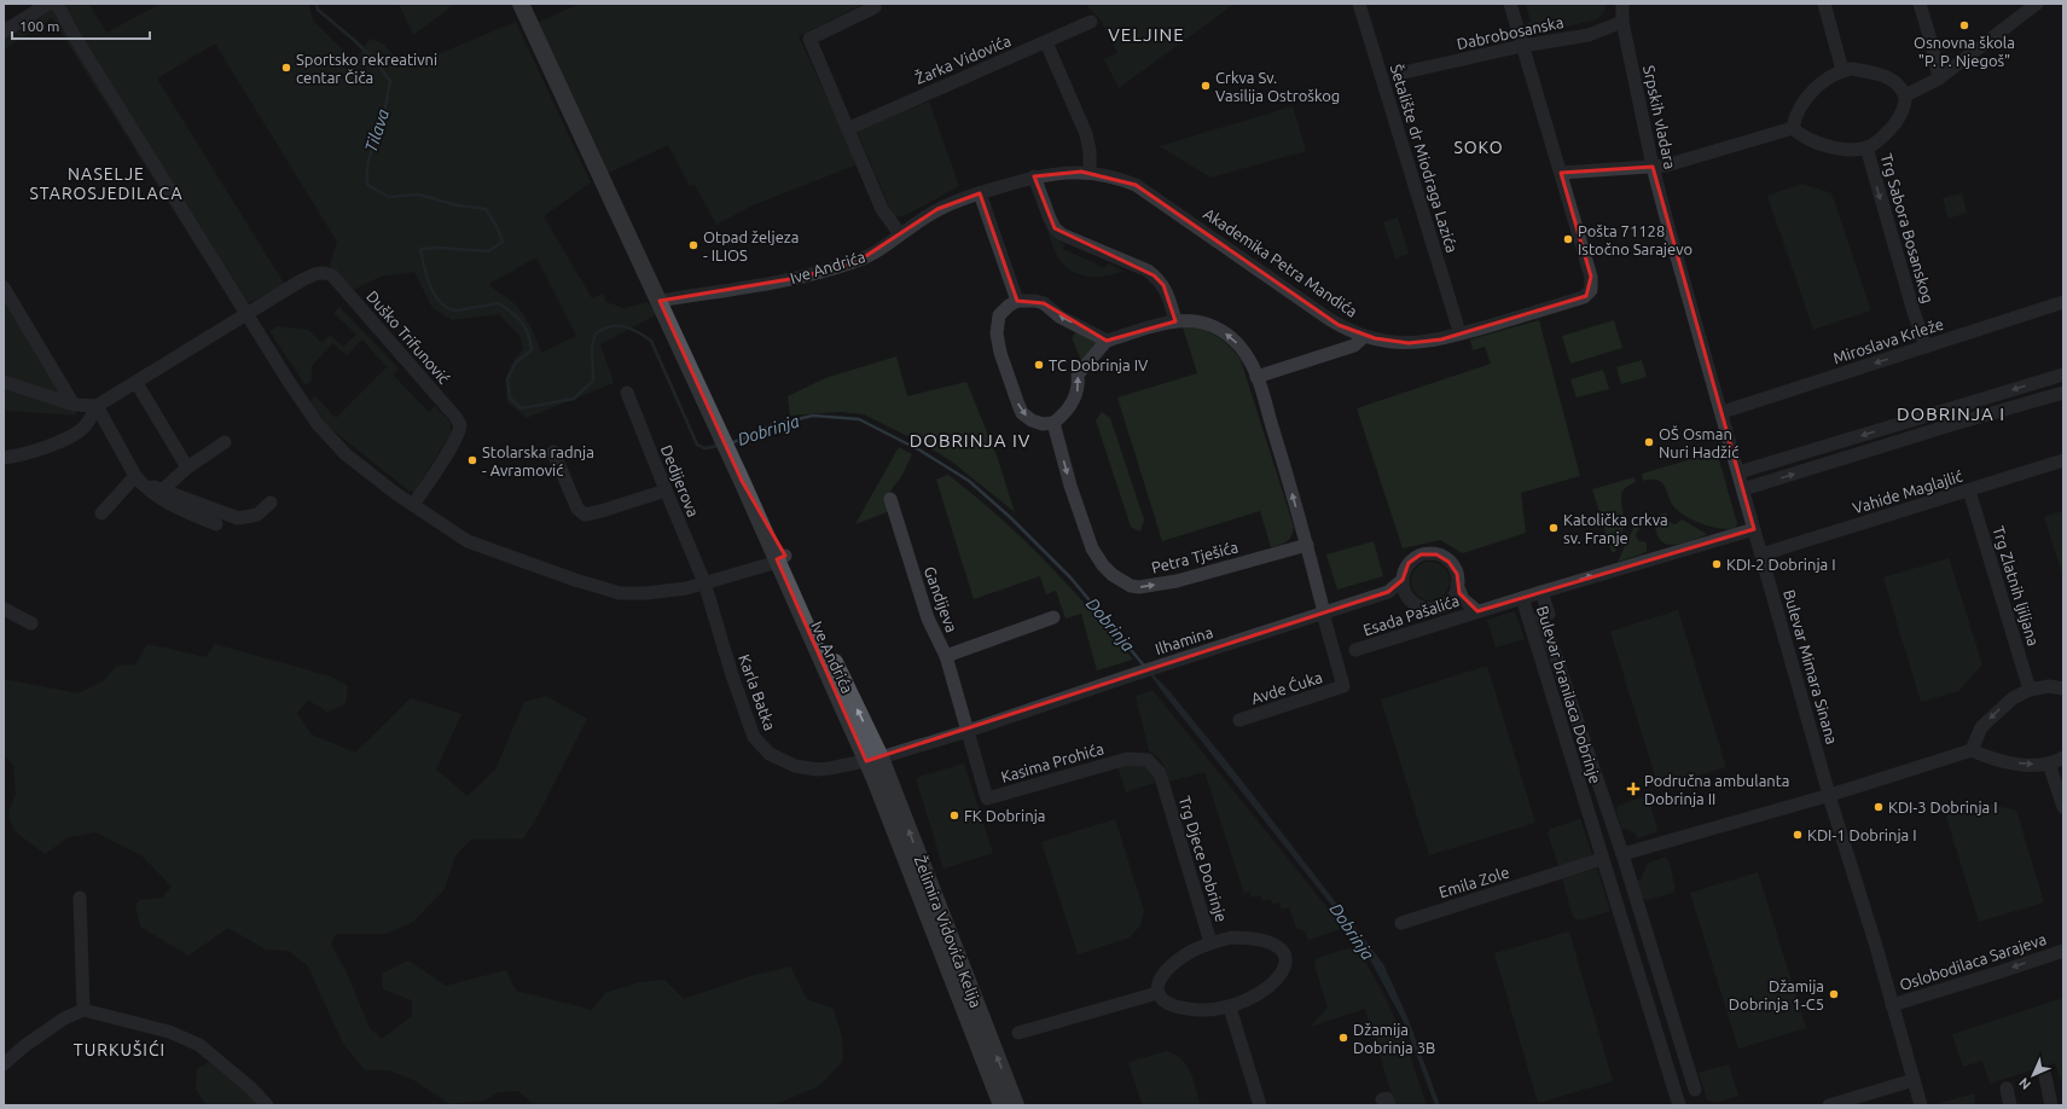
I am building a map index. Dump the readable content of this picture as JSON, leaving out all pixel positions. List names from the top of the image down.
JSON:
{
  "streets": {
    "main road": ["Ive Andrića", "Želimira Vidovića Kelija"],
    "street": [
      "Dabrobosanska",
      "Žarka Vidovića",
      "Srpskih vladara",
      "Šetalište dr Miodraga Lazića",
      "Trg Sabora Bosanskog",
      "Akademika Petra Mandića",
      "Duško Trifunović",
      "Miroslava Krleže",
      "Dedijerova",
      "Vahide Maglajlić",
      "Petra Tješića",
      "Trg Zlatnih ljiljana",
      "Gandijeva",
      "Esada Pašalića",
      "Ilhamina",
      "Bulevar Mimara Sinana",
      "Avde Ćuka",
      "Karla Batka",
      "Bulevar branilaca Dobrinje",
      "Kasima Prohića",
      "Trg Djece Dobrinje",
      "Emila Zole",
      "Oslobodilaca Sarajeva"
    ]
  },
  "crossings": [
    ["Dabrobosanska", "Srpskih vladara"],
    ["Dabrobosanska", "Akademika Petra Mandića"],
    ["Srpskih vladara", "Bulevar Mimara Sinana"],
    ["Trg Sabora Bosanskog", "Miroslava Krleže"],
    ["Akademika Petra Mandića", "Ive Andrića"],
    ["Ive Andrića", "Ilhamina"],
    ["Ive Andrića", "Karla Batka"],
    ["Ive Andrića", "Želimira Vidovića Kelija"],
    ["Miroslava Krleže", "Bulevar Mimara Sinana"],
    ["Dedijerova", "Karla Batka"],
    ["Vahide Maglajlić", "Trg Zlatnih ljiljana"],
    ["Vahide Maglajlić", "Bulevar Mimara Sinana"],
    ["Esada Pašalića", "Bulevar branilaca Dobrinje"],
    ["Ilhamina", "Avde Ćuka"],
    ["Ilhamina", "Karla Batka"],
    ["Ilhamina", "Kasima Prohića"],
    ["Ilhamina", "Želimira Vidovića Kelija"],
    ["Bulevar Mimara Sinana", "Oslobodilaca Sarajeva"],
    ["Karla Batka", "Želimira Vidovića Kelija"],
    ["Bulevar branilaca Dobrinje", "Emila Zole"],
    ["Kasima Prohića", "Trg Djece Dobrinje"]
  ],
  "one_way": ["Trg Sabora Bosanskog", "Oslobodilaca Sarajeva"],
  "districts": [
    "VELJINE",
    "SOKO",
    "NASELJE STAROSJEDILACA",
    "DOBRINJA I",
    "DOBRINJA IV",
    "TURKUŠIĆI"
  ],
  "water": ["Tilava", "Dobrinja"],
  "places": {
    "other": [
      "Osnovna škola \"P. P. Njegoš\"",
      "Sportsko rekreativni centar Čiča",
      "Crkva Sv. Vasilija Ostroškog",
      "Pošta 71128 Istočno Sarajevo",
      "Otpad željeza - ILIOS",
      "TC Dobrinja IV",
      "OŠ Osman Nuri Hadžić",
      "Stolarska radnja - Avramović",
      "Katolička crkva sv. Franje",
      "KDI-2 Dobrinja I",
      "KDI-3 Dobrinja I",
      "FK Dobrinja",
      "KDI-1 Dobrinja I",
      "Džamija Dobrinja 1-C5",
      "Džamija Dobrinja 3B"
    ],
    "health": ["Područna ambulanta Dobrinja II"]
  },
  "scale_bar": "100 m",
  "north": "bottom left"
}
